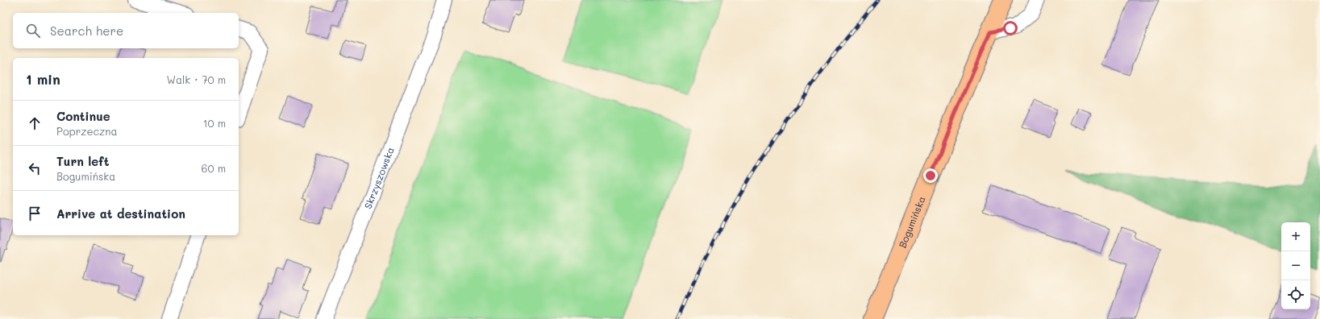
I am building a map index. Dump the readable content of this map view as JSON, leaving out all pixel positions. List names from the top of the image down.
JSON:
{
  "streets": {
    "main road": ["Bogumińska"],
    "street": ["Skrzyszowska"]
  },
  "page": {
    "search": "Search here",
    "heading": ["1 min", "Walk · 70 m"],
    "list": [
      ["Continue", "Poprzeczna", "10 m"],
      ["Turn left", "Bogumińska", "60 m"],
      "Arrive at destination"
    ],
    "map_buttons": ["+", "−"]
  }
}
